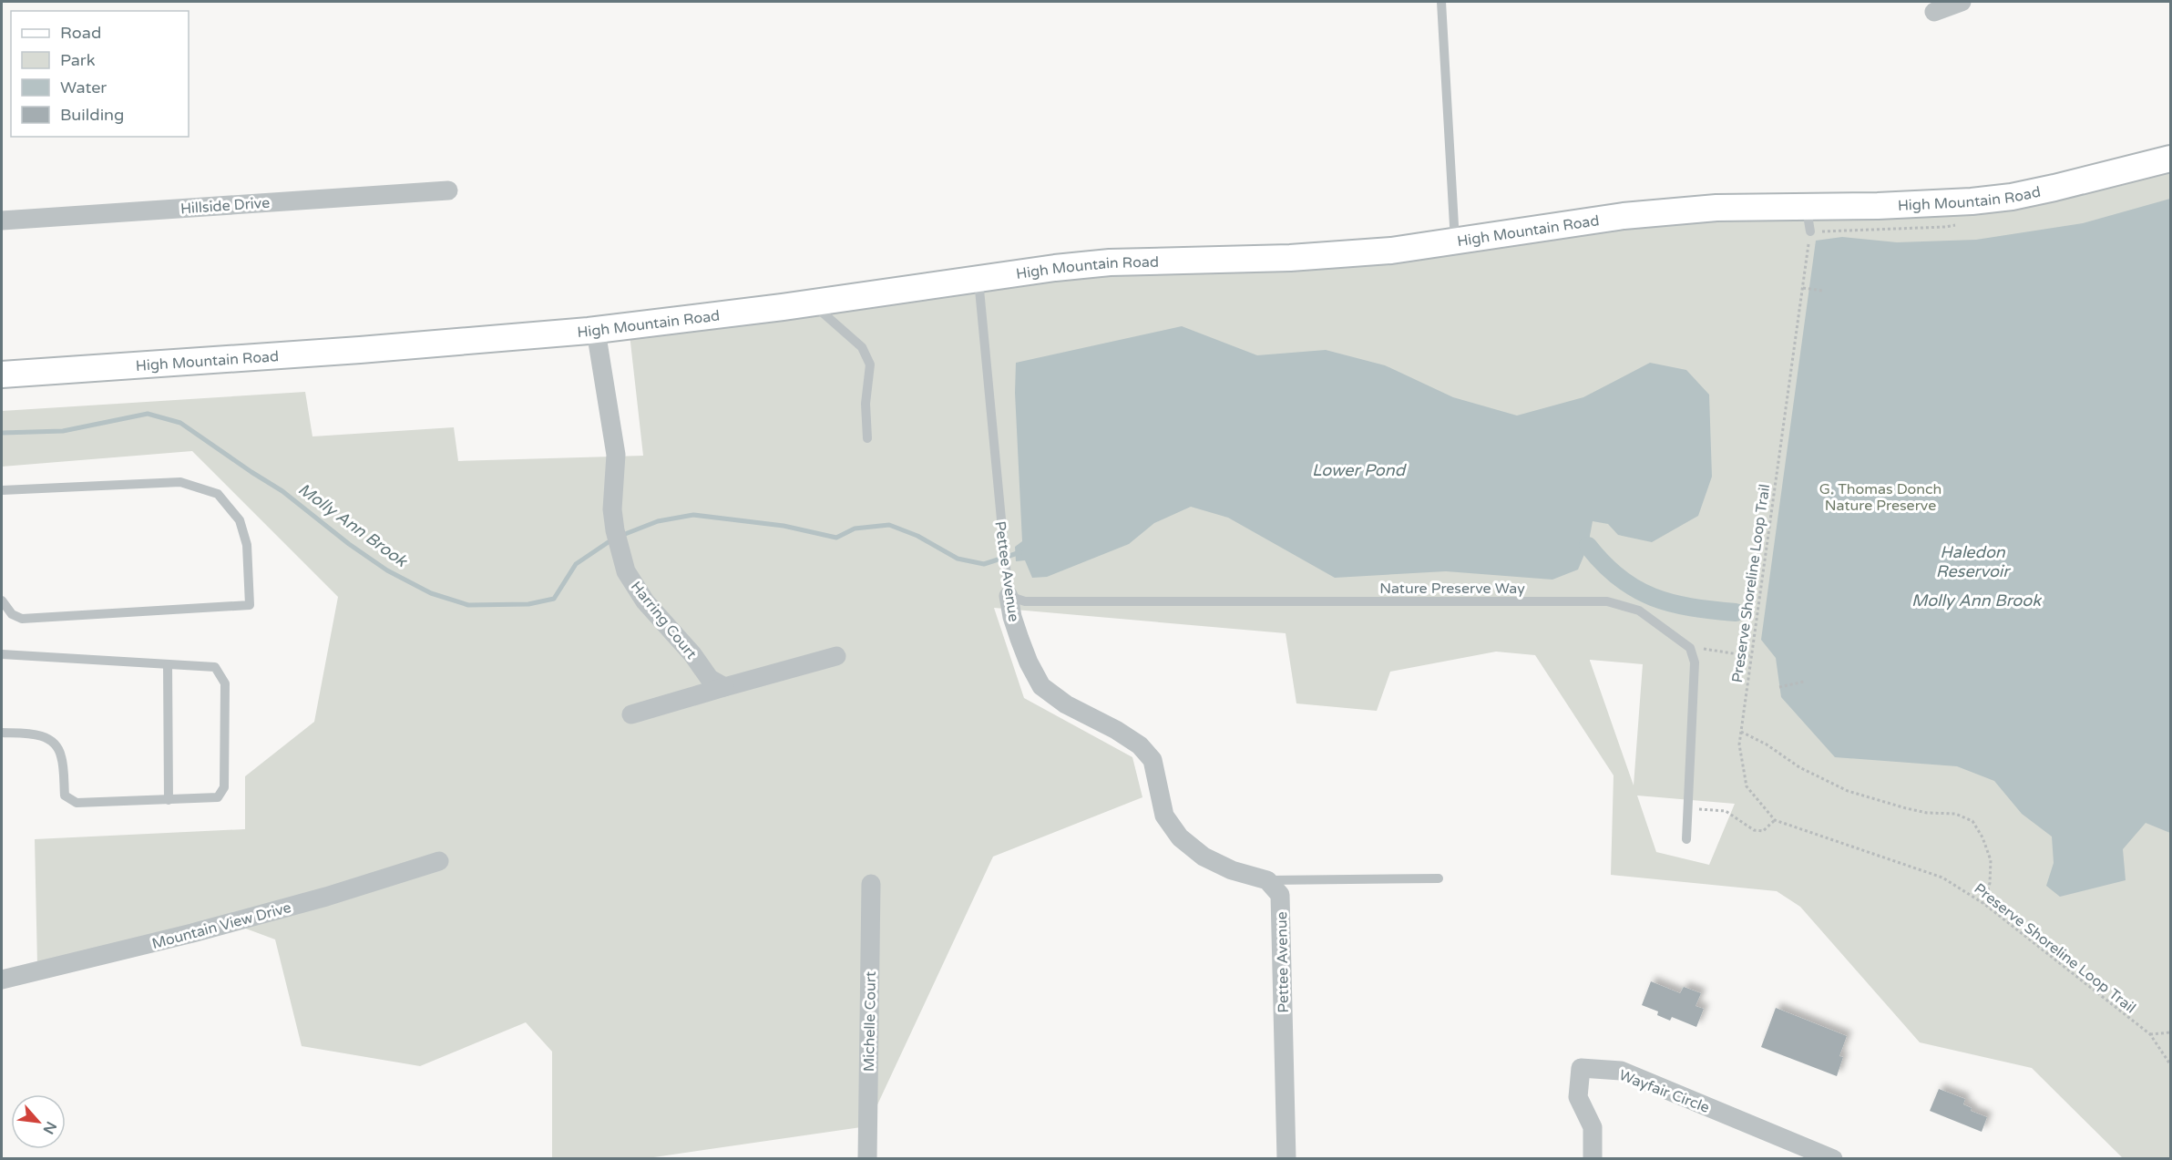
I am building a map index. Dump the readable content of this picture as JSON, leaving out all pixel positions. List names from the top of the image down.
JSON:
{
  "streets": {
    "main road": ["High Mountain Road"],
    "street": [
      "Hillside Drive",
      "Pettee Avenue",
      "Harring Court",
      "Mountain View Drive",
      "Michelle Court",
      "Wayfair Circle"
    ],
    "lane": ["Nature Preserve Way"],
    "path": ["Preserve Shoreline Loop Trail"]
  },
  "crossings": [
    ["High Mountain Road", "Pettee Avenue"],
    ["High Mountain Road", "Preserve Shoreline Loop Trail"],
    ["High Mountain Road", "Harring Court"],
    ["Pettee Avenue", "Nature Preserve Way"]
  ],
  "water": ["Lower Pond", "Molly Ann Brook", "Haledon Reservoir"],
  "parks": ["G. Thomas Donch Nature Preserve"],
  "legend": [
    "Road",
    "Park",
    "Water",
    "Building"
  ],
  "north": "bottom right"
}
